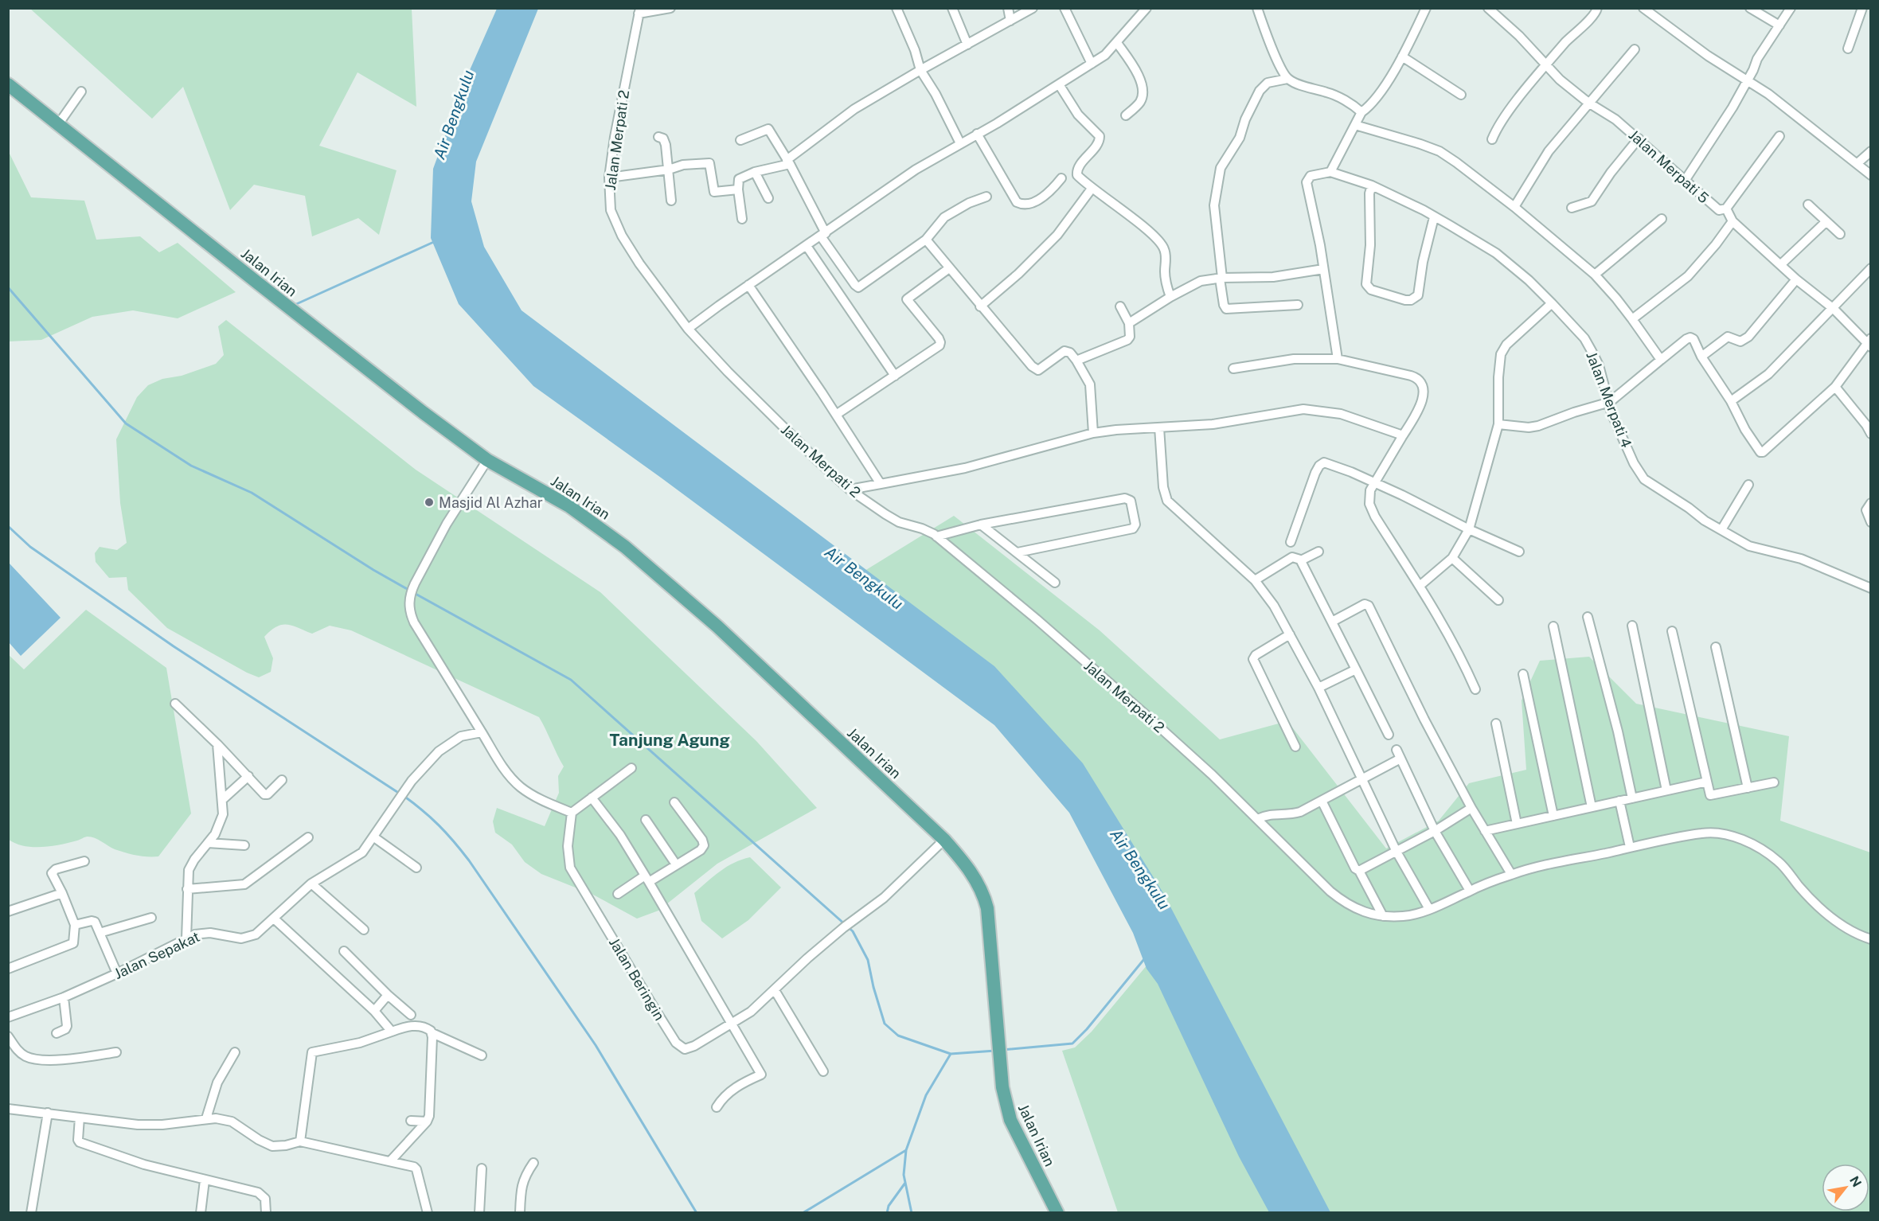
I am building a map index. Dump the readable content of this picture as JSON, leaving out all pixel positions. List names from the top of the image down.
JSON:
{
  "streets": {
    "main road": ["Jalan Irian"],
    "street": [
      "Jalan Merpati 2",
      "Jalan Merpati 5",
      "Jalan Merpati 4",
      "Jalan Sepakat",
      "Jalan Beringin"
    ]
  },
  "crossings": [
    ["Jalan Irian", "Jalan Beringin"]
  ],
  "districts": ["Tanjung Agung"],
  "water": ["Air Bengkulu"],
  "places": ["Masjid Al Azhar"],
  "north": "top right"
}
